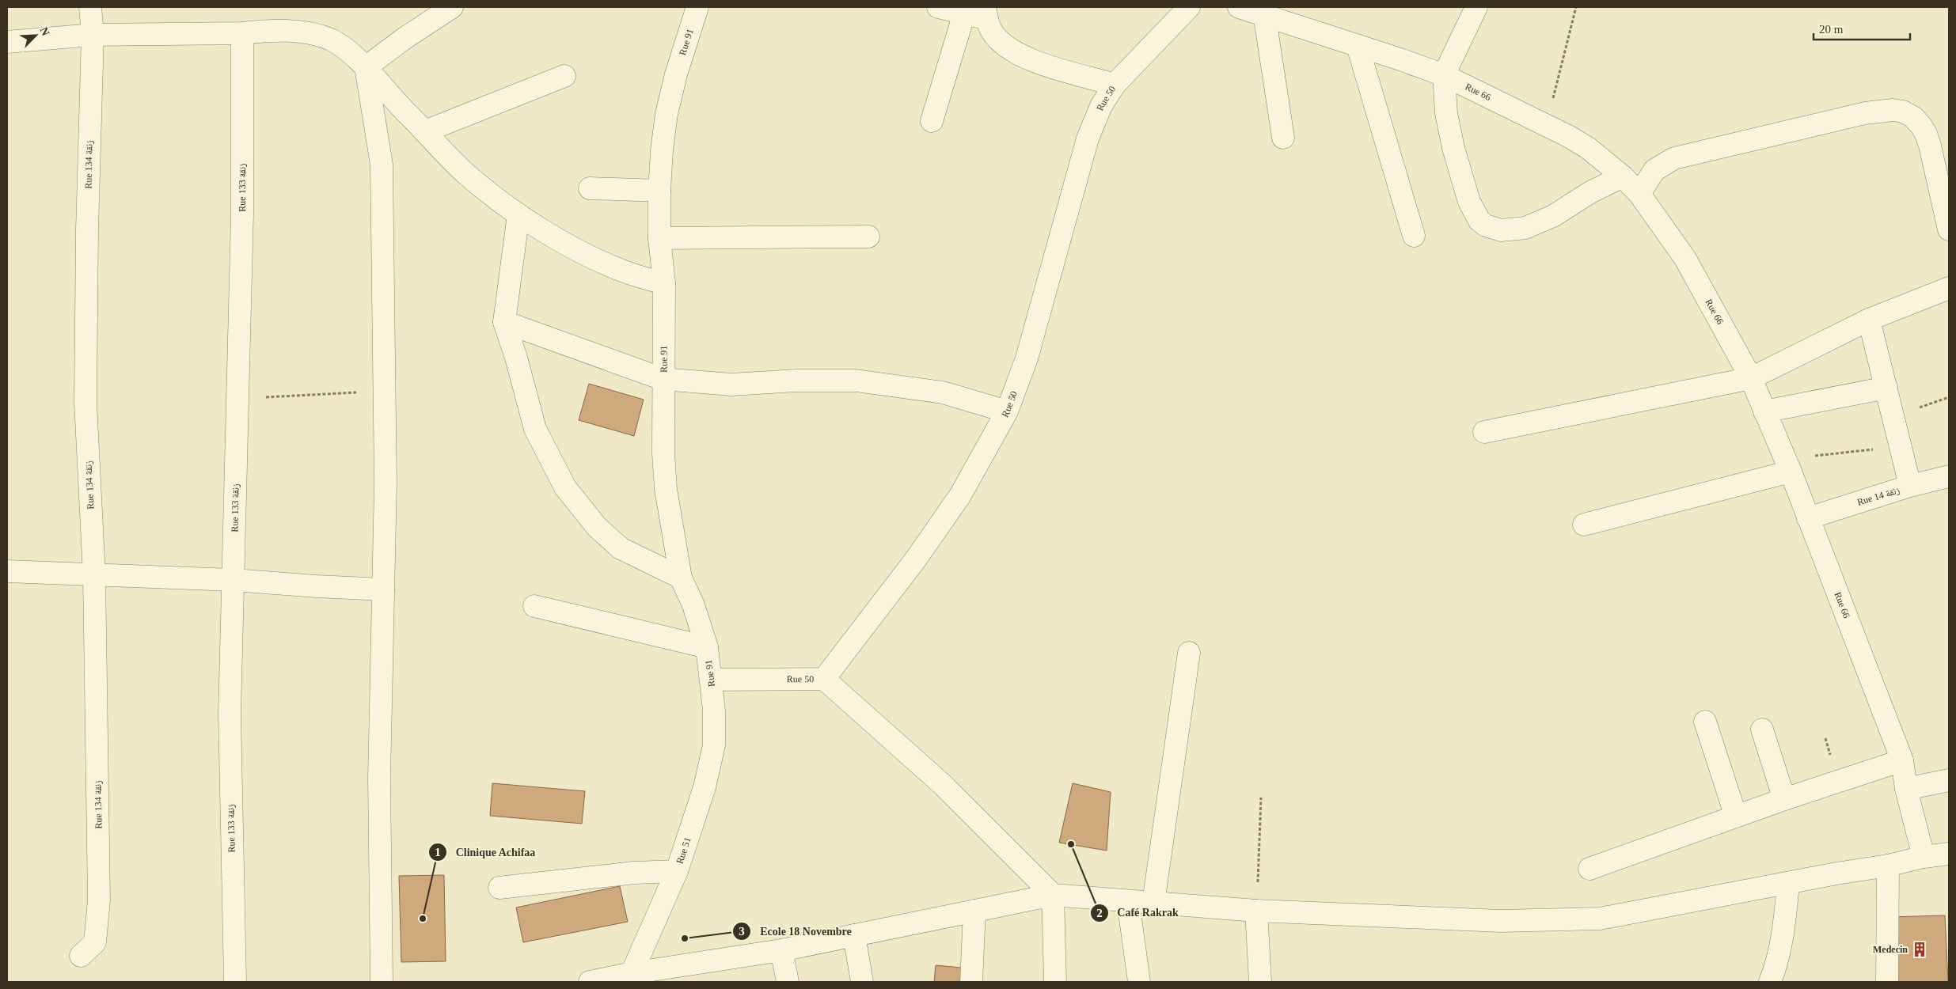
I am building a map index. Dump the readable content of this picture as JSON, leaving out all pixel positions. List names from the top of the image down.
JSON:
{
  "streets": {
    "street": [
      "Rue 91",
      "Rue 66",
      "Rue 50",
      "Rue 134 زنقة",
      "Rue 133 زنقة",
      "Rue 14 زنقة",
      "Rue 51"
    ]
  },
  "crossings": [
    ["Rue 91", "Rue 50"],
    ["Rue 91", "Rue 51"],
    ["Rue 66", "Rue 14 زنقة"]
  ],
  "places": {
    "other": ["Café Rakrak", "Clinique Achifaa", "Ecole 18 Novembre"],
    "building": ["Medecin"]
  },
  "scale_bar": "20 m",
  "north": "top right"
}
